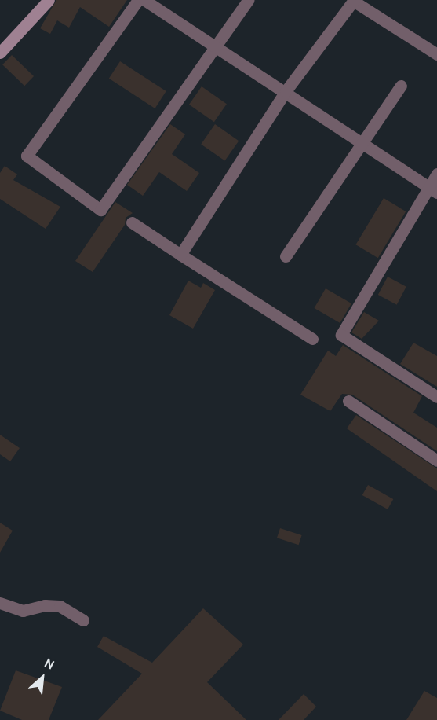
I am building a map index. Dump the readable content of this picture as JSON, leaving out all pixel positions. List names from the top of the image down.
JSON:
{
  "north": "top right"
}
